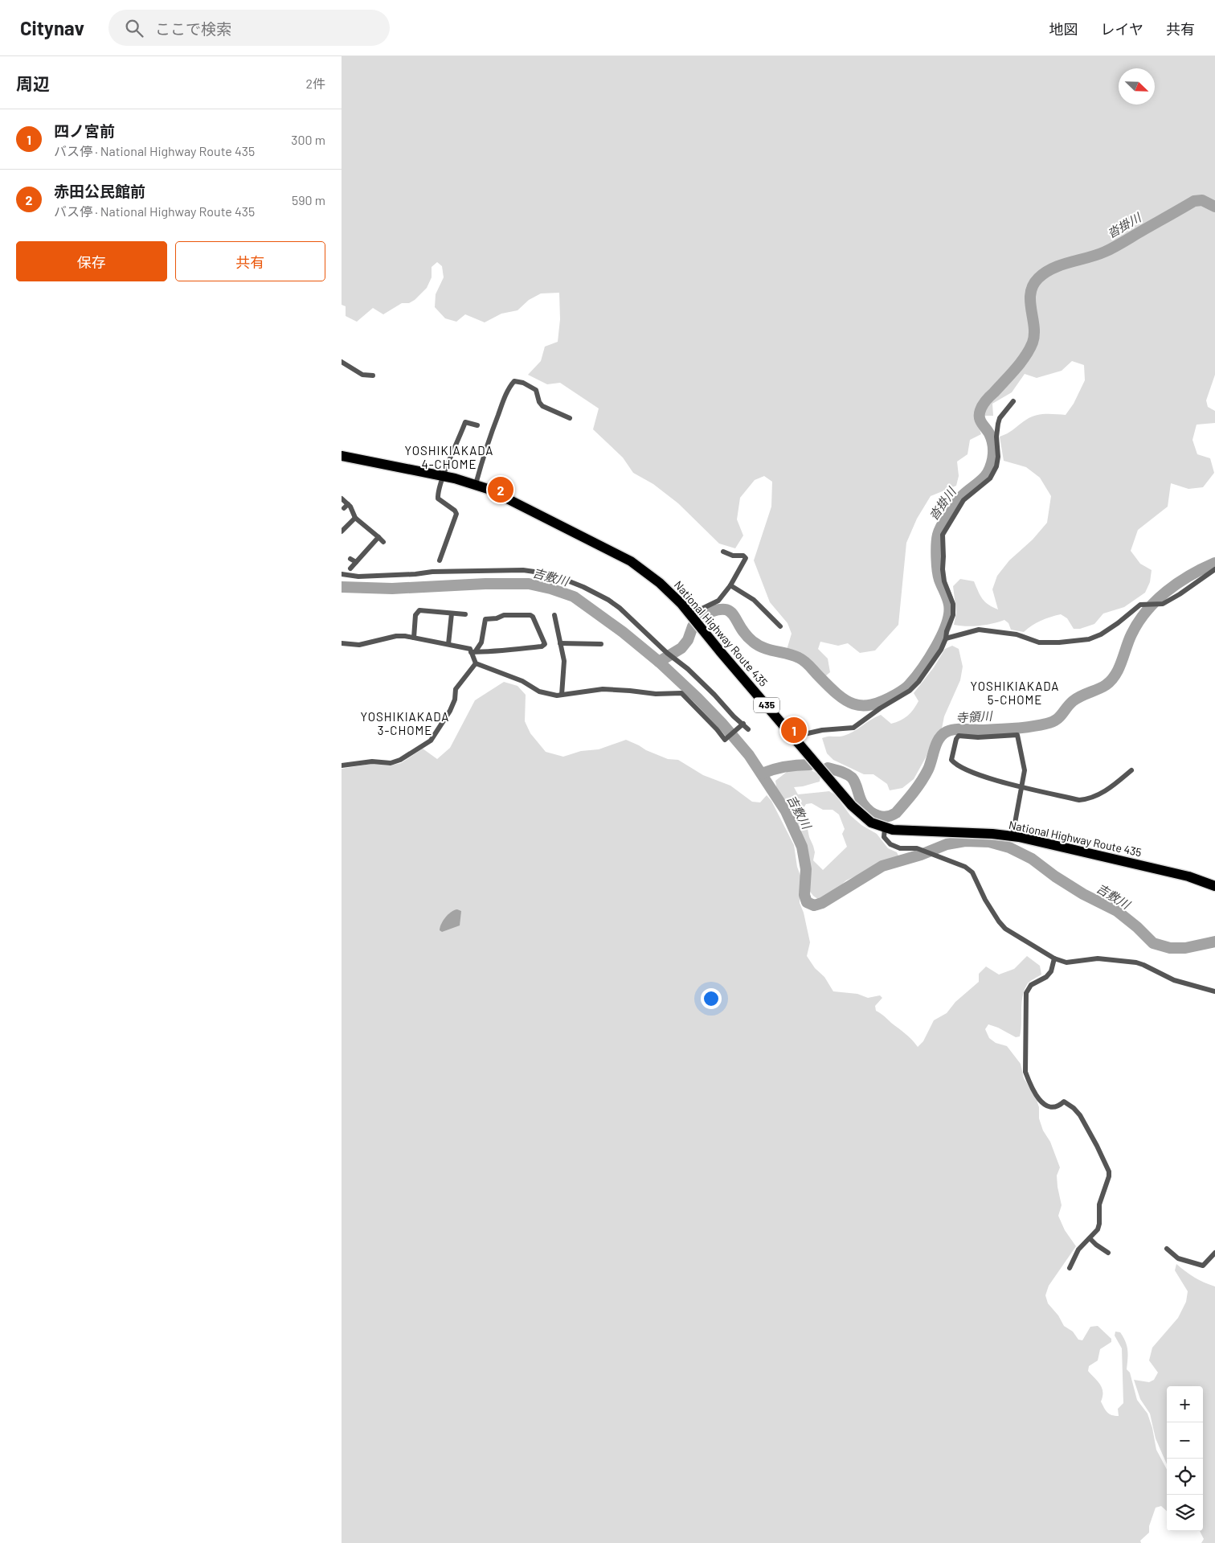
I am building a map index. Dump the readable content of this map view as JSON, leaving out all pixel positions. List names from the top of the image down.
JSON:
{
  "streets": {
    "highway": ["National Highway Route 435", "435"]
  },
  "districts": ["YOSHIKIAKADA 4-CHOME", "YOSHIKIAKADA 5-CHOME", "YOSHIKIAKADA 3-CHOME"],
  "water": ["沓掛川", "吉敷川", "寺領川"],
  "north": "bottom right",
  "page": {
    "header": "Citynav",
    "search": "ここで検索",
    "nav": ["地図", "レイヤ", "共有"],
    "heading": ["周辺", "2件"],
    "list": [
      {
        "mark": "1",
        "name": "四ノ宮前",
        "note": "バス停 · National Highway Route 435",
        "value": "300 m"
      },
      {
        "mark": "2",
        "name": "赤田公民館前",
        "note": "バス停 · National Highway Route 435",
        "value": "590 m"
      }
    ],
    "buttons": ["保存", "共有"],
    "pins": ["2", "1"],
    "map_buttons": ["+", "−"]
  }
}
